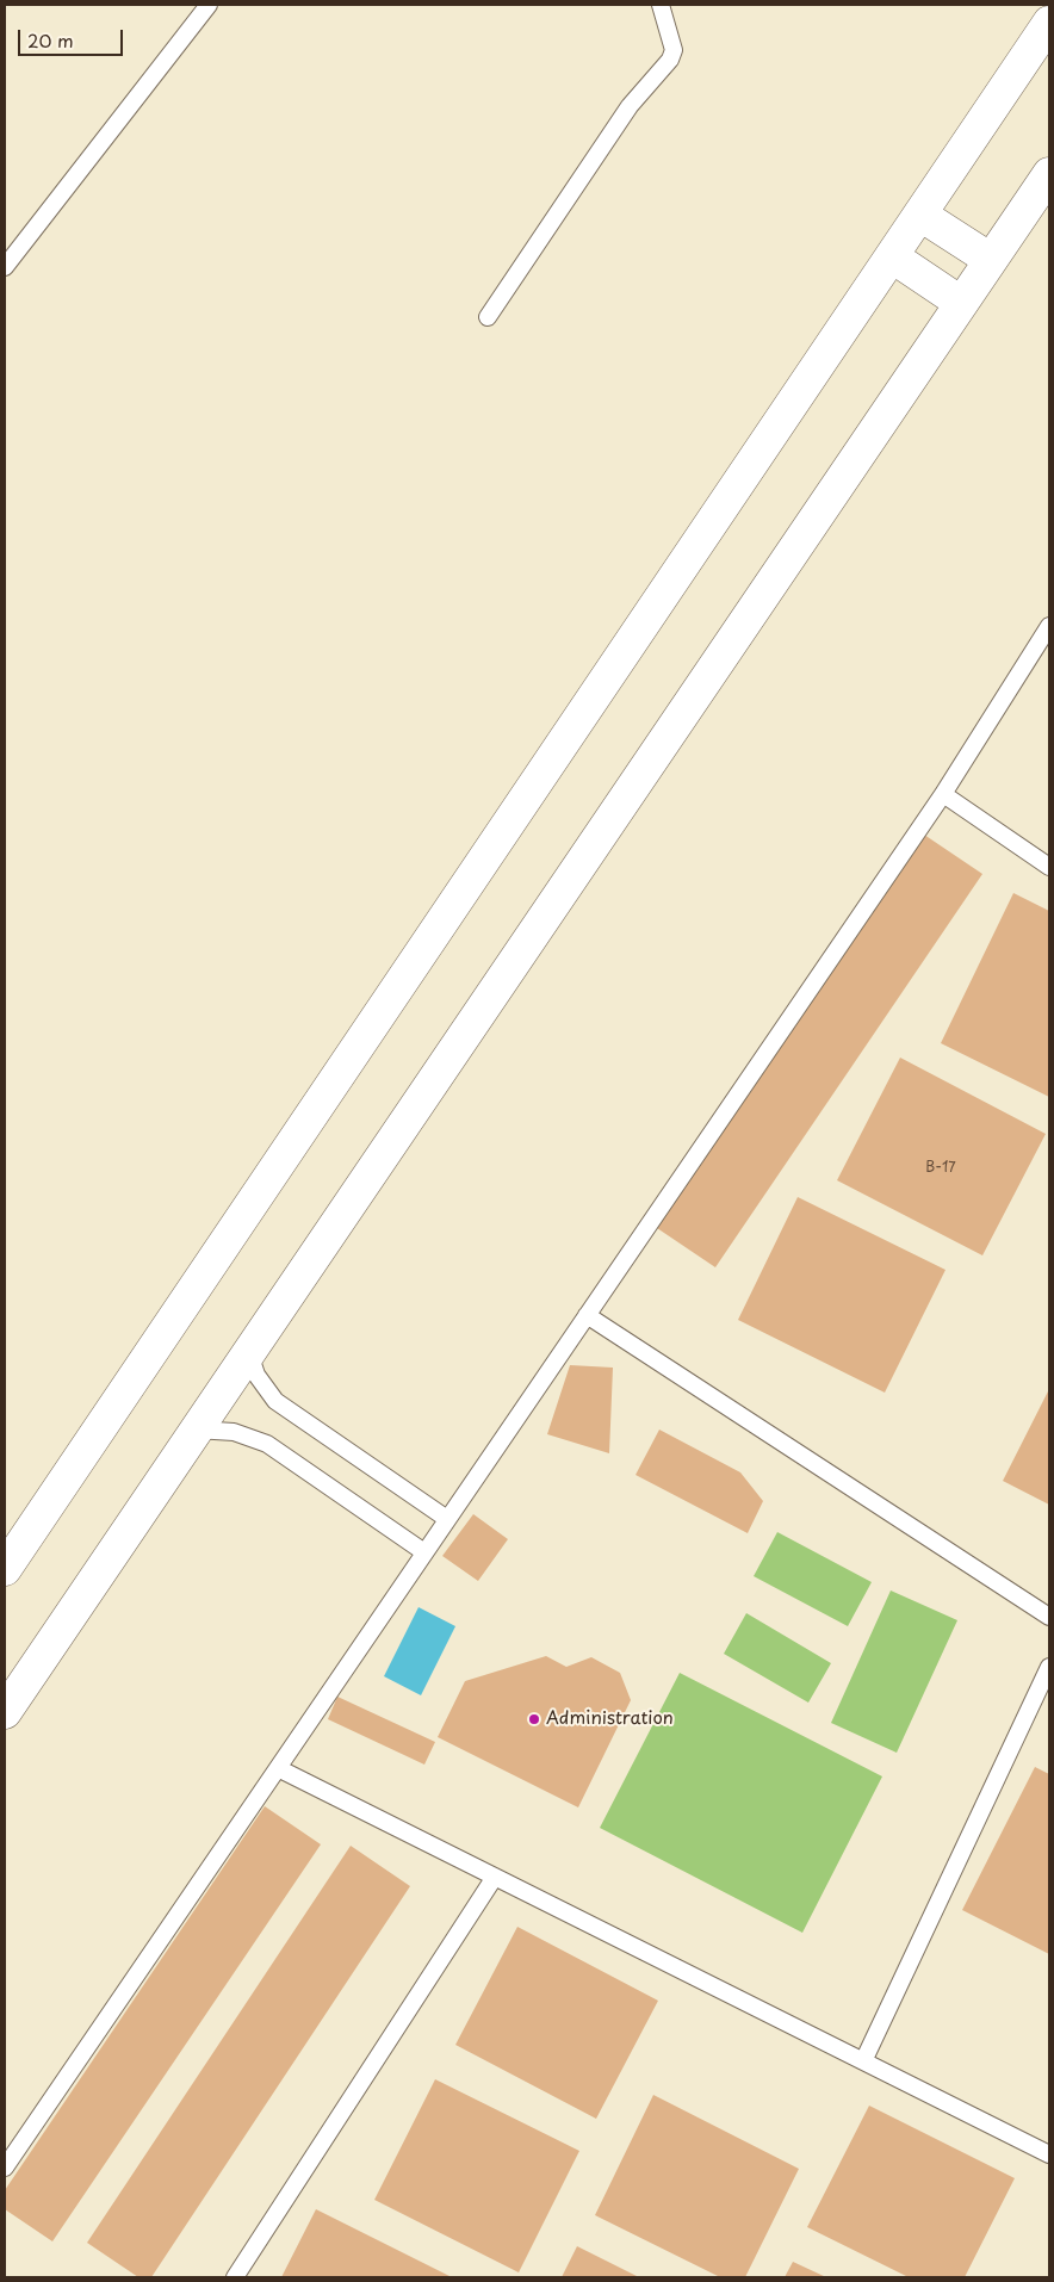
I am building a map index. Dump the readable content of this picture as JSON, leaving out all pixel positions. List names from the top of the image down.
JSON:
{
  "places": ["Administration"],
  "house_numbers": ["B-17"],
  "scale_bar": "20 m"
}
